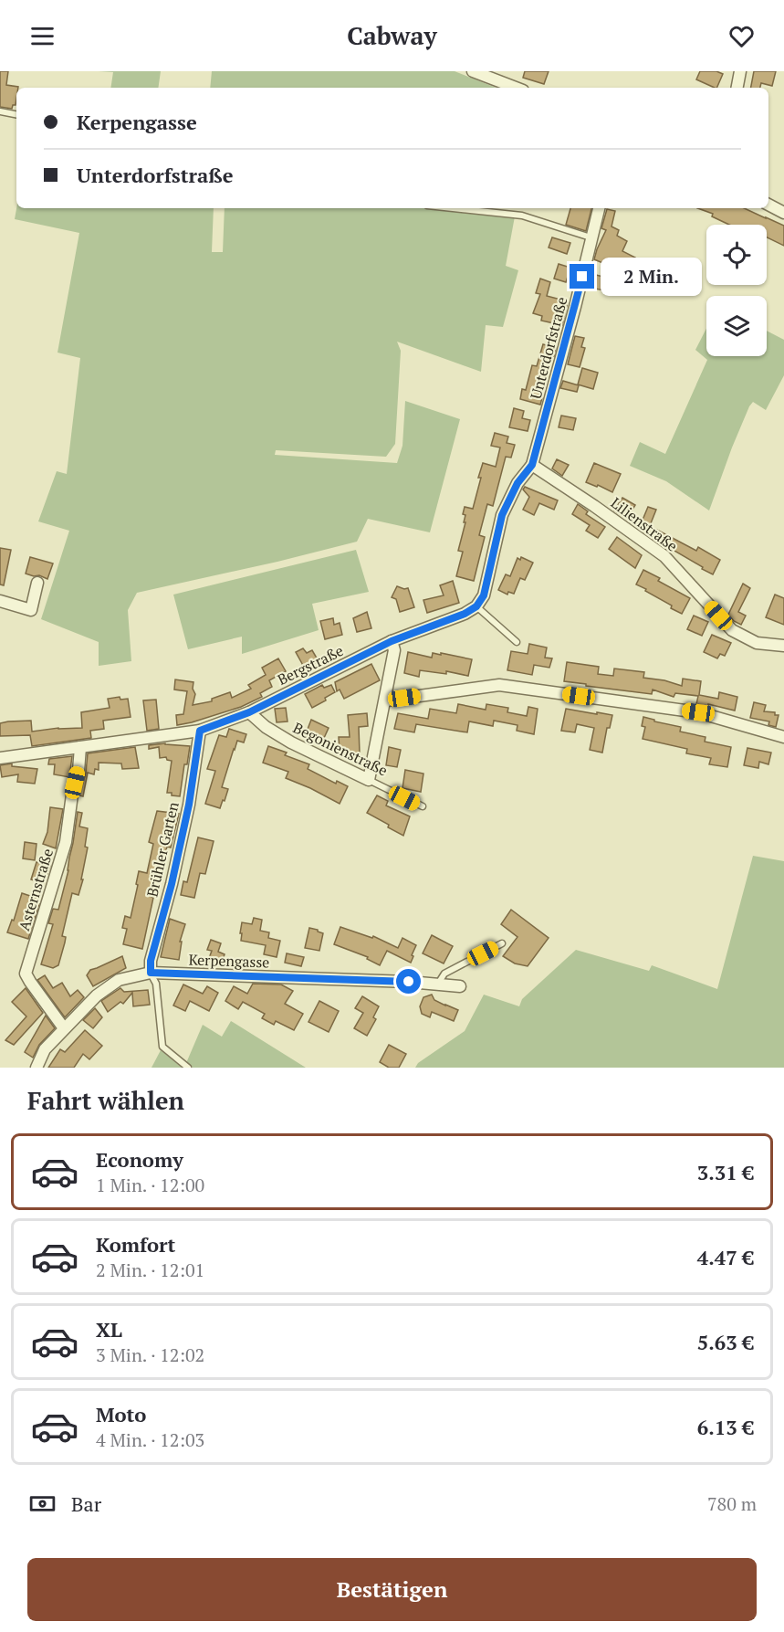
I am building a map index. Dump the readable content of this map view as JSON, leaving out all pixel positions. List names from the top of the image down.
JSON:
{
  "streets": {
    "street": [
      "Unterdorfstraße",
      "Lilienstraße",
      "Bergstraße",
      "Begonienstraße",
      "Brühler Garten",
      "Asternstraße",
      "Kerpengasse"
    ]
  },
  "crossings": [
    ["Unterdorfstraße", "Lilienstraße"],
    ["Bergstraße", "Begonienstraße"],
    ["Bergstraße", "Brühler Garten"],
    ["Bergstraße", "Asternstraße"],
    ["Brühler Garten", "Kerpengasse"],
    ["Asternstraße", "Kerpengasse"]
  ],
  "page": {
    "header": "Cabway",
    "banner": ["Kerpengasse", "Unterdorfstraße"],
    "bubble": "2 Min.",
    "heading": "Fahrt wählen",
    "list": [
      {
        "name": "Economy",
        "note": "1 Min. · 12:00",
        "value": "3.31 €"
      },
      {
        "name": "Komfort",
        "note": "2 Min. · 12:01",
        "value": "4.47 €"
      },
      {
        "name": "XL",
        "note": "3 Min. · 12:02",
        "value": "5.63 €"
      },
      {
        "name": "Moto",
        "note": "4 Min. · 12:03",
        "value": "6.13 €"
      }
    ],
    "pay": ["Bar", "780 m"],
    "buttons": "Bestätigen"
  }
}
